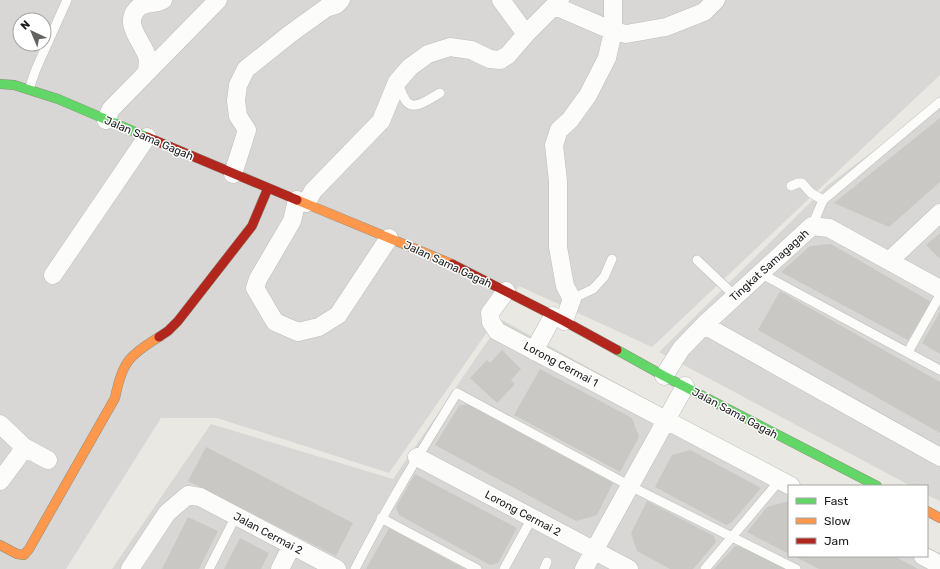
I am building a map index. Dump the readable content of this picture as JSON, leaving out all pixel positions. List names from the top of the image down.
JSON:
{
  "streets": {
    "street": [
      "Jalan Sama Gagah",
      "Tingkat Samagagah",
      "Lorong Cermai 1",
      "Lorong Cermai 2",
      "Jalan Cermai 2"
    ]
  },
  "crossings": [
    ["Jalan Sama Gagah", "Tingkat Samagagah"],
    ["Jalan Sama Gagah", "Lorong Cermai 1"]
  ],
  "legend": ["Fast", "Slow", "Jam"],
  "north": "top left"
}
